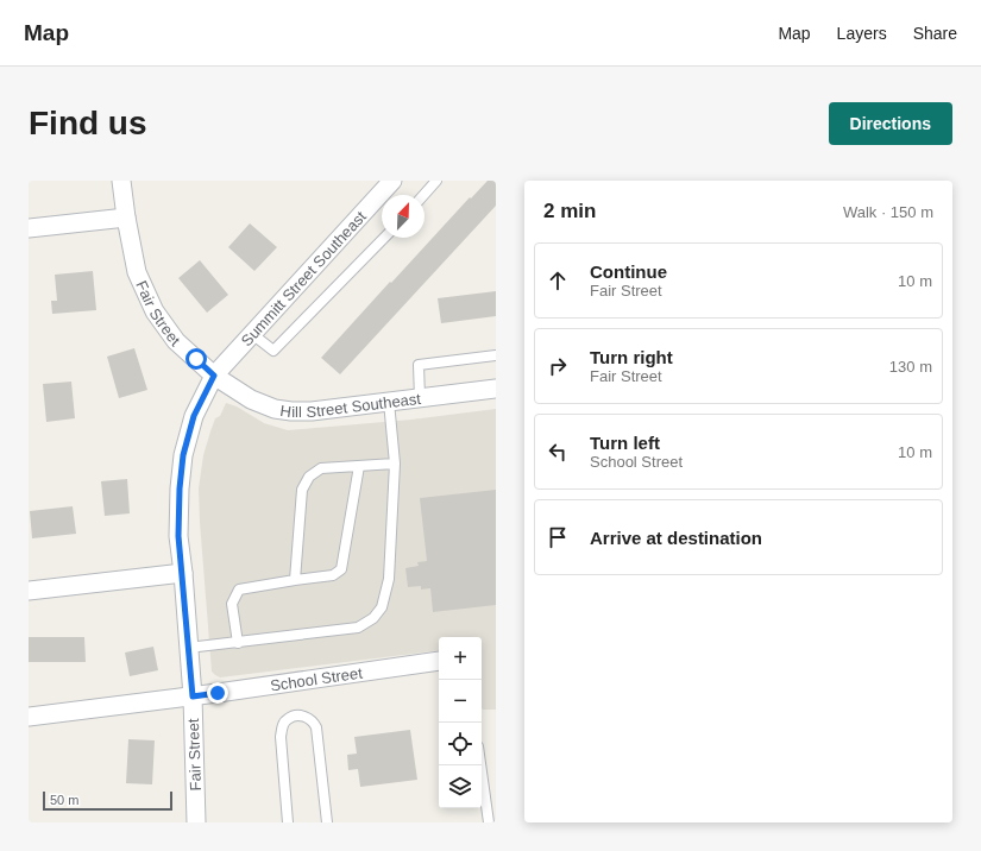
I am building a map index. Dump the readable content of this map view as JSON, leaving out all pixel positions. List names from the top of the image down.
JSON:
{
  "streets": {
    "street": [
      "Summitt Street Southeast",
      "Fair Street",
      "Hill Street Southeast",
      "School Street"
    ]
  },
  "crossings": [
    ["Summitt Street Southeast", "Fair Street"],
    ["Summitt Street Southeast", "Hill Street Southeast"],
    ["Fair Street", "Hill Street Southeast"],
    ["Fair Street", "School Street"]
  ],
  "scale_bar": "50 m",
  "north": "top right",
  "page": {
    "header": "Map",
    "nav": ["Map", "Layers", "Share"],
    "buttons": "Directions",
    "title": "Find us",
    "heading": ["2 min", "Walk · 150 m"],
    "list": [
      ["Continue", "Fair Street", "10 m"],
      ["Turn right", "Fair Street", "130 m"],
      ["Turn left", "School Street", "10 m"],
      "Arrive at destination"
    ],
    "map_buttons": ["+", "−"],
    "scale": "50 m"
  }
}
